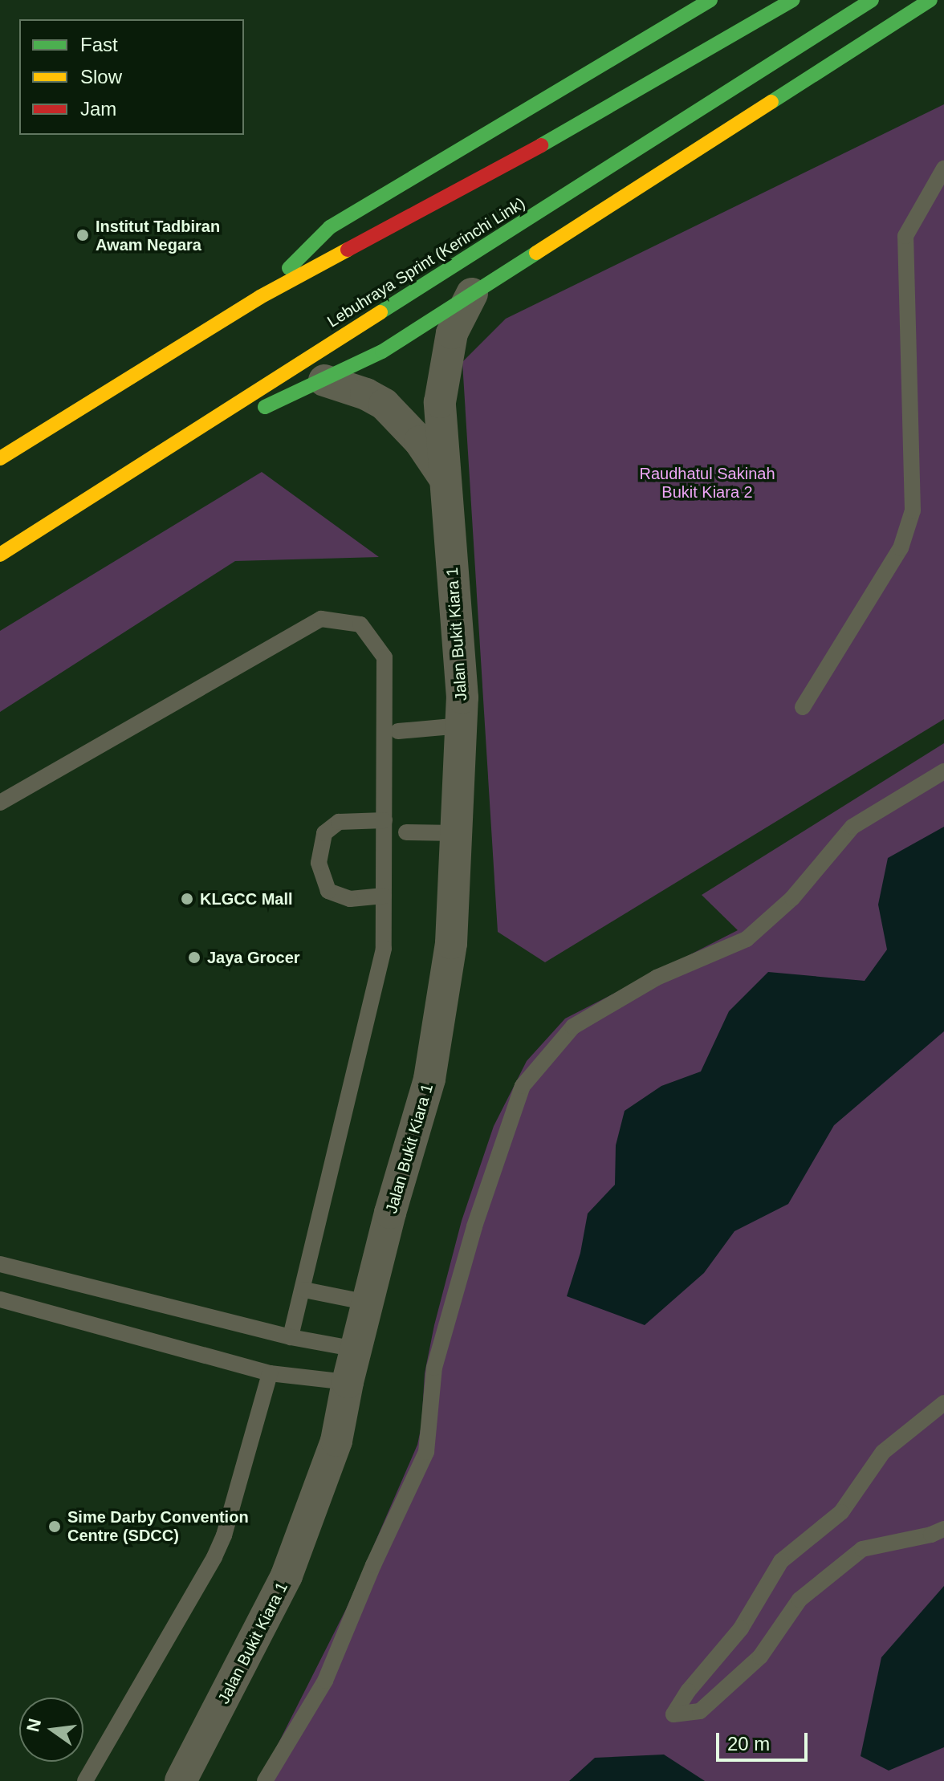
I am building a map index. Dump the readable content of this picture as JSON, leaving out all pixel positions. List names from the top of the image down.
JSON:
{
  "streets": {
    "highway": ["Lebuhraya Sprint (Kerinchi Link)"],
    "street": ["Jalan Bukit Kiara 1"]
  },
  "parks": ["Raudhatul Sakinah Bukit Kiara 2"],
  "places": [
    "Institut Tadbiran Awam Negara",
    "KLGCC Mall",
    "Jaya Grocer",
    "Sime Darby Convention Centre (SDCC)"
  ],
  "legend": ["Fast", "Slow", "Jam"],
  "scale_bar": "20 m",
  "north": "left"
}
